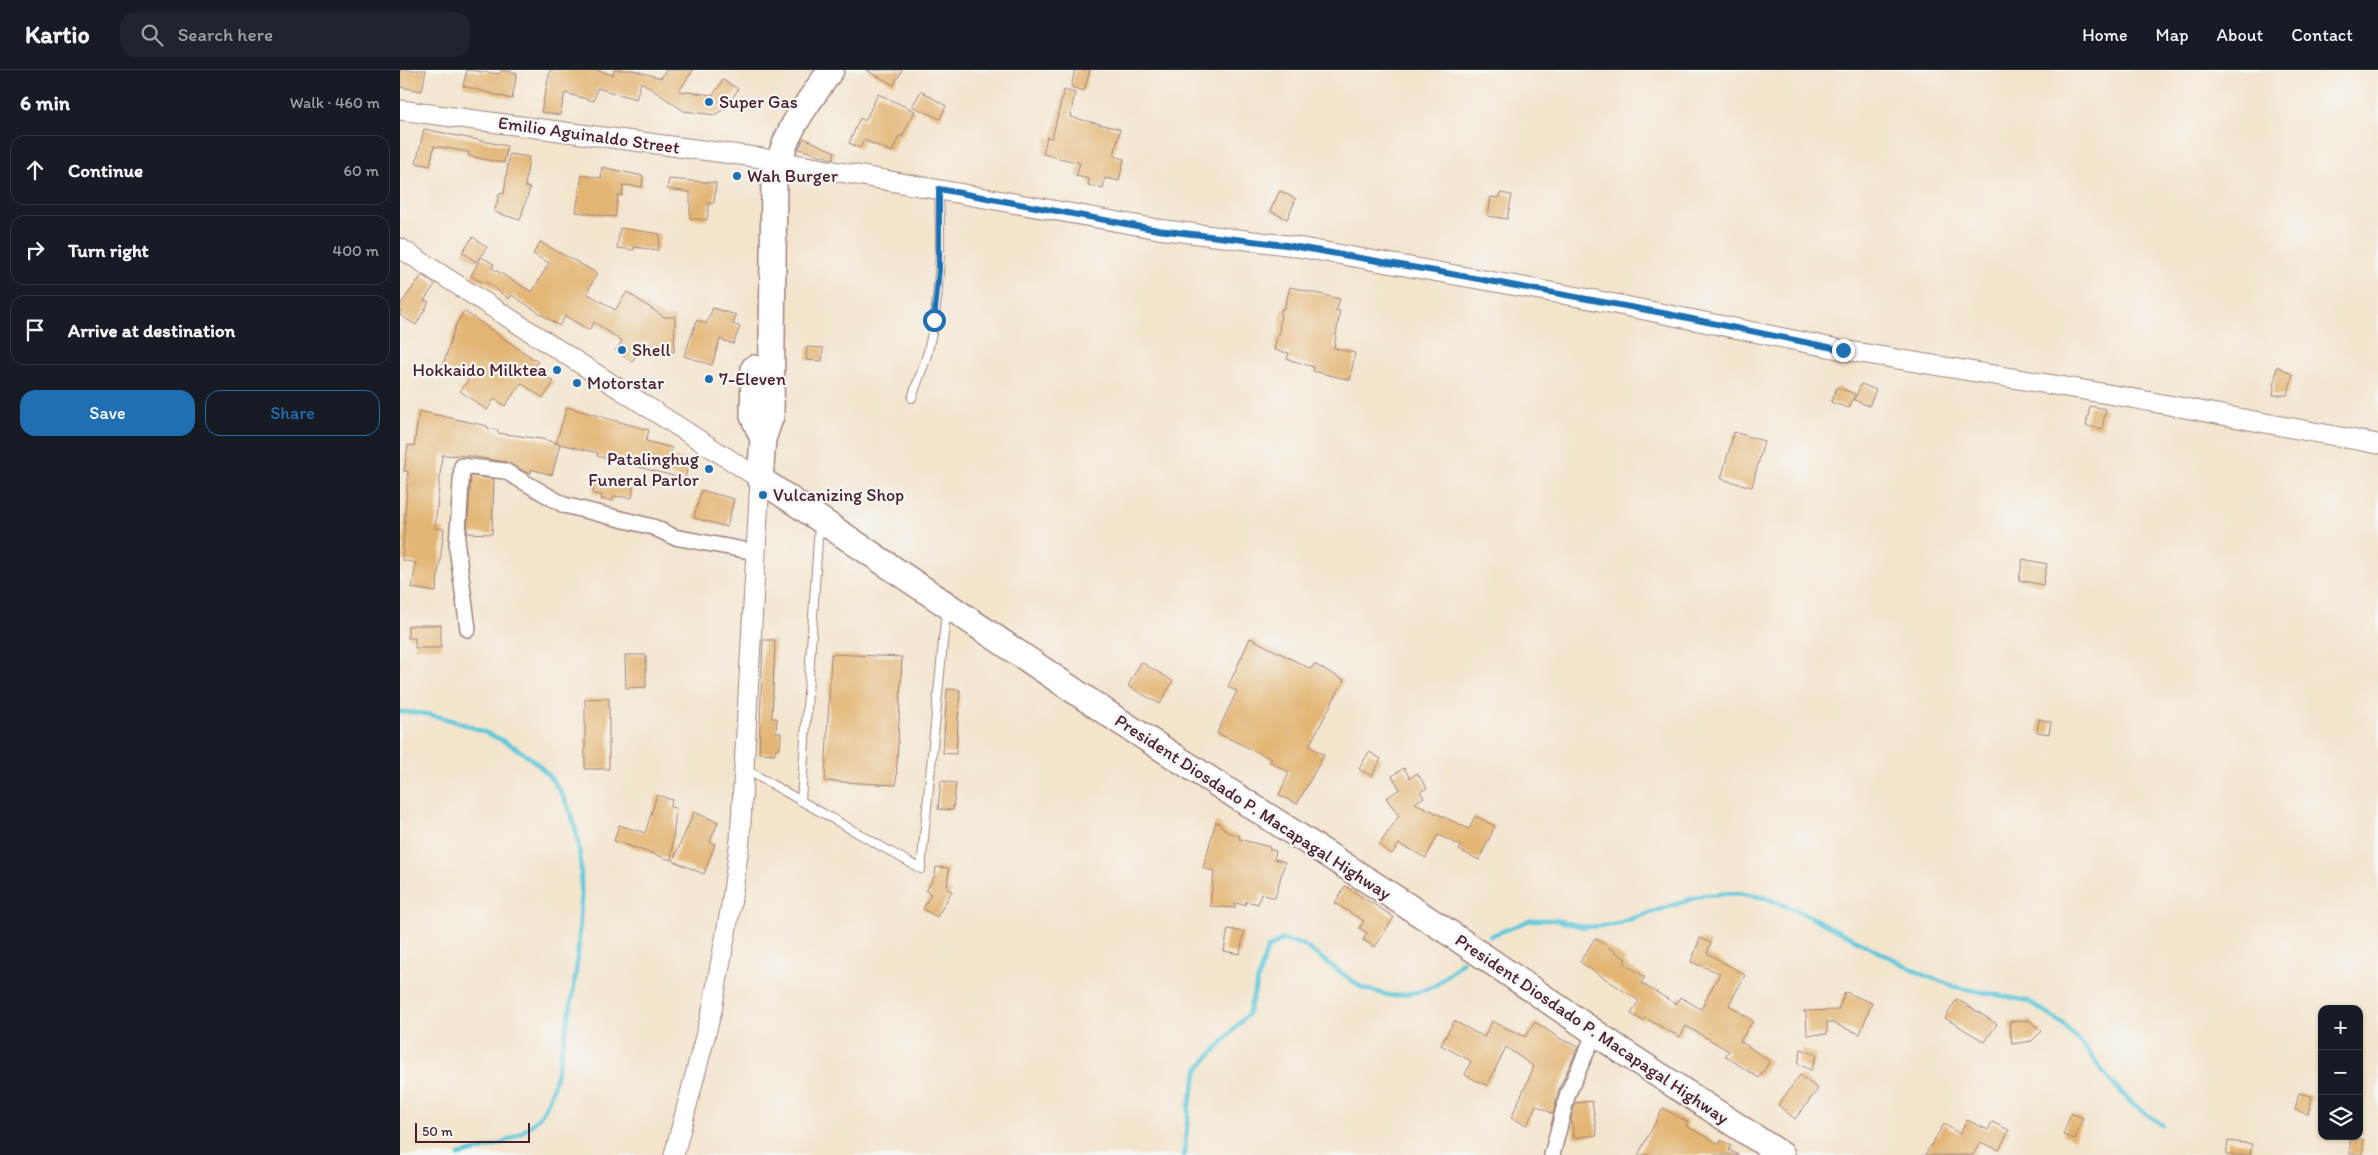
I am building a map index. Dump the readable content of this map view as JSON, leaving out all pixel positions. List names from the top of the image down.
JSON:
{
  "streets": {
    "highway": ["President Diosdado P. Macapagal Highway"],
    "street": ["Emilio Aguinaldo Street"]
  },
  "places": [
    "Super Gas",
    "Wah Burger",
    "Shell",
    "Hokkaido Milktea",
    "7-Eleven",
    "Motorstar",
    "Patalinghug Funeral Parlor",
    "Vulcanizing Shop"
  ],
  "scale_bar": "50 m",
  "page": {
    "header": "Kartio",
    "search": "Search here",
    "nav": [
      "Home",
      "Map",
      "About",
      "Contact"
    ],
    "heading": ["6 min", "Walk · 460 m"],
    "list": [
      ["Continue", "60 m"],
      ["Turn right", "400 m"],
      "Arrive at destination"
    ],
    "buttons": ["Save", "Share"],
    "map_buttons": ["+", "−"],
    "scale": "50 m"
  }
}
